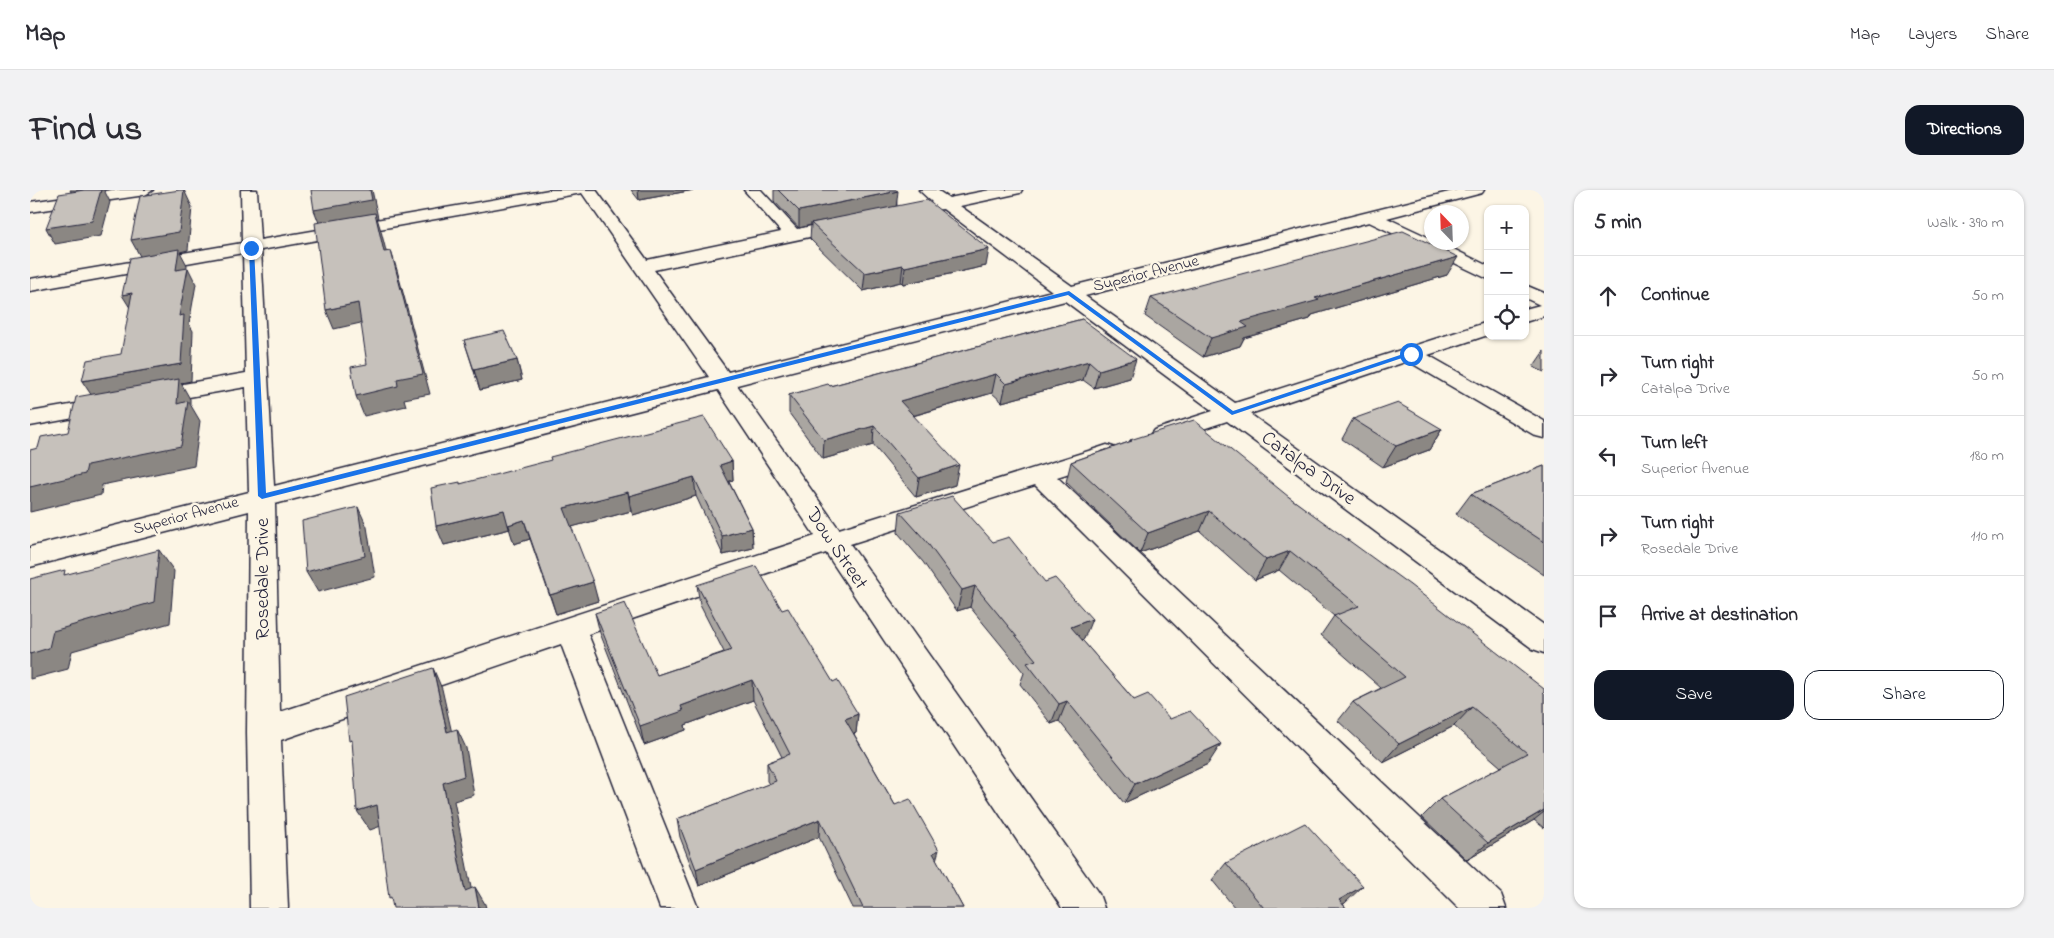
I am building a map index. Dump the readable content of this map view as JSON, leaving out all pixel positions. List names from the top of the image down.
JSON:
{
  "streets": {
    "street": [
      "Superior Avenue",
      "Catalpa Drive",
      "Dow Street",
      "Rosedale Drive"
    ]
  },
  "crossings": [
    ["Superior Avenue", "Catalpa Drive"],
    ["Superior Avenue", "Dow Street"],
    ["Superior Avenue", "Rosedale Drive"]
  ],
  "north": "top left",
  "page": {
    "header": "Map",
    "nav": ["Map", "Layers", "Share"],
    "title": "Find us",
    "buttons": [
      "Directions",
      ["Save", "Share"]
    ],
    "heading": ["5 min", "Walk · 390 m"],
    "map_buttons": ["+", "−"],
    "list": [
      ["Continue", "50 m"],
      ["Turn right", "Catalpa Drive", "50 m"],
      ["Turn left", "Superior Avenue", "180 m"],
      ["Turn right", "Rosedale Drive", "110 m"],
      "Arrive at destination"
    ]
  }
}
